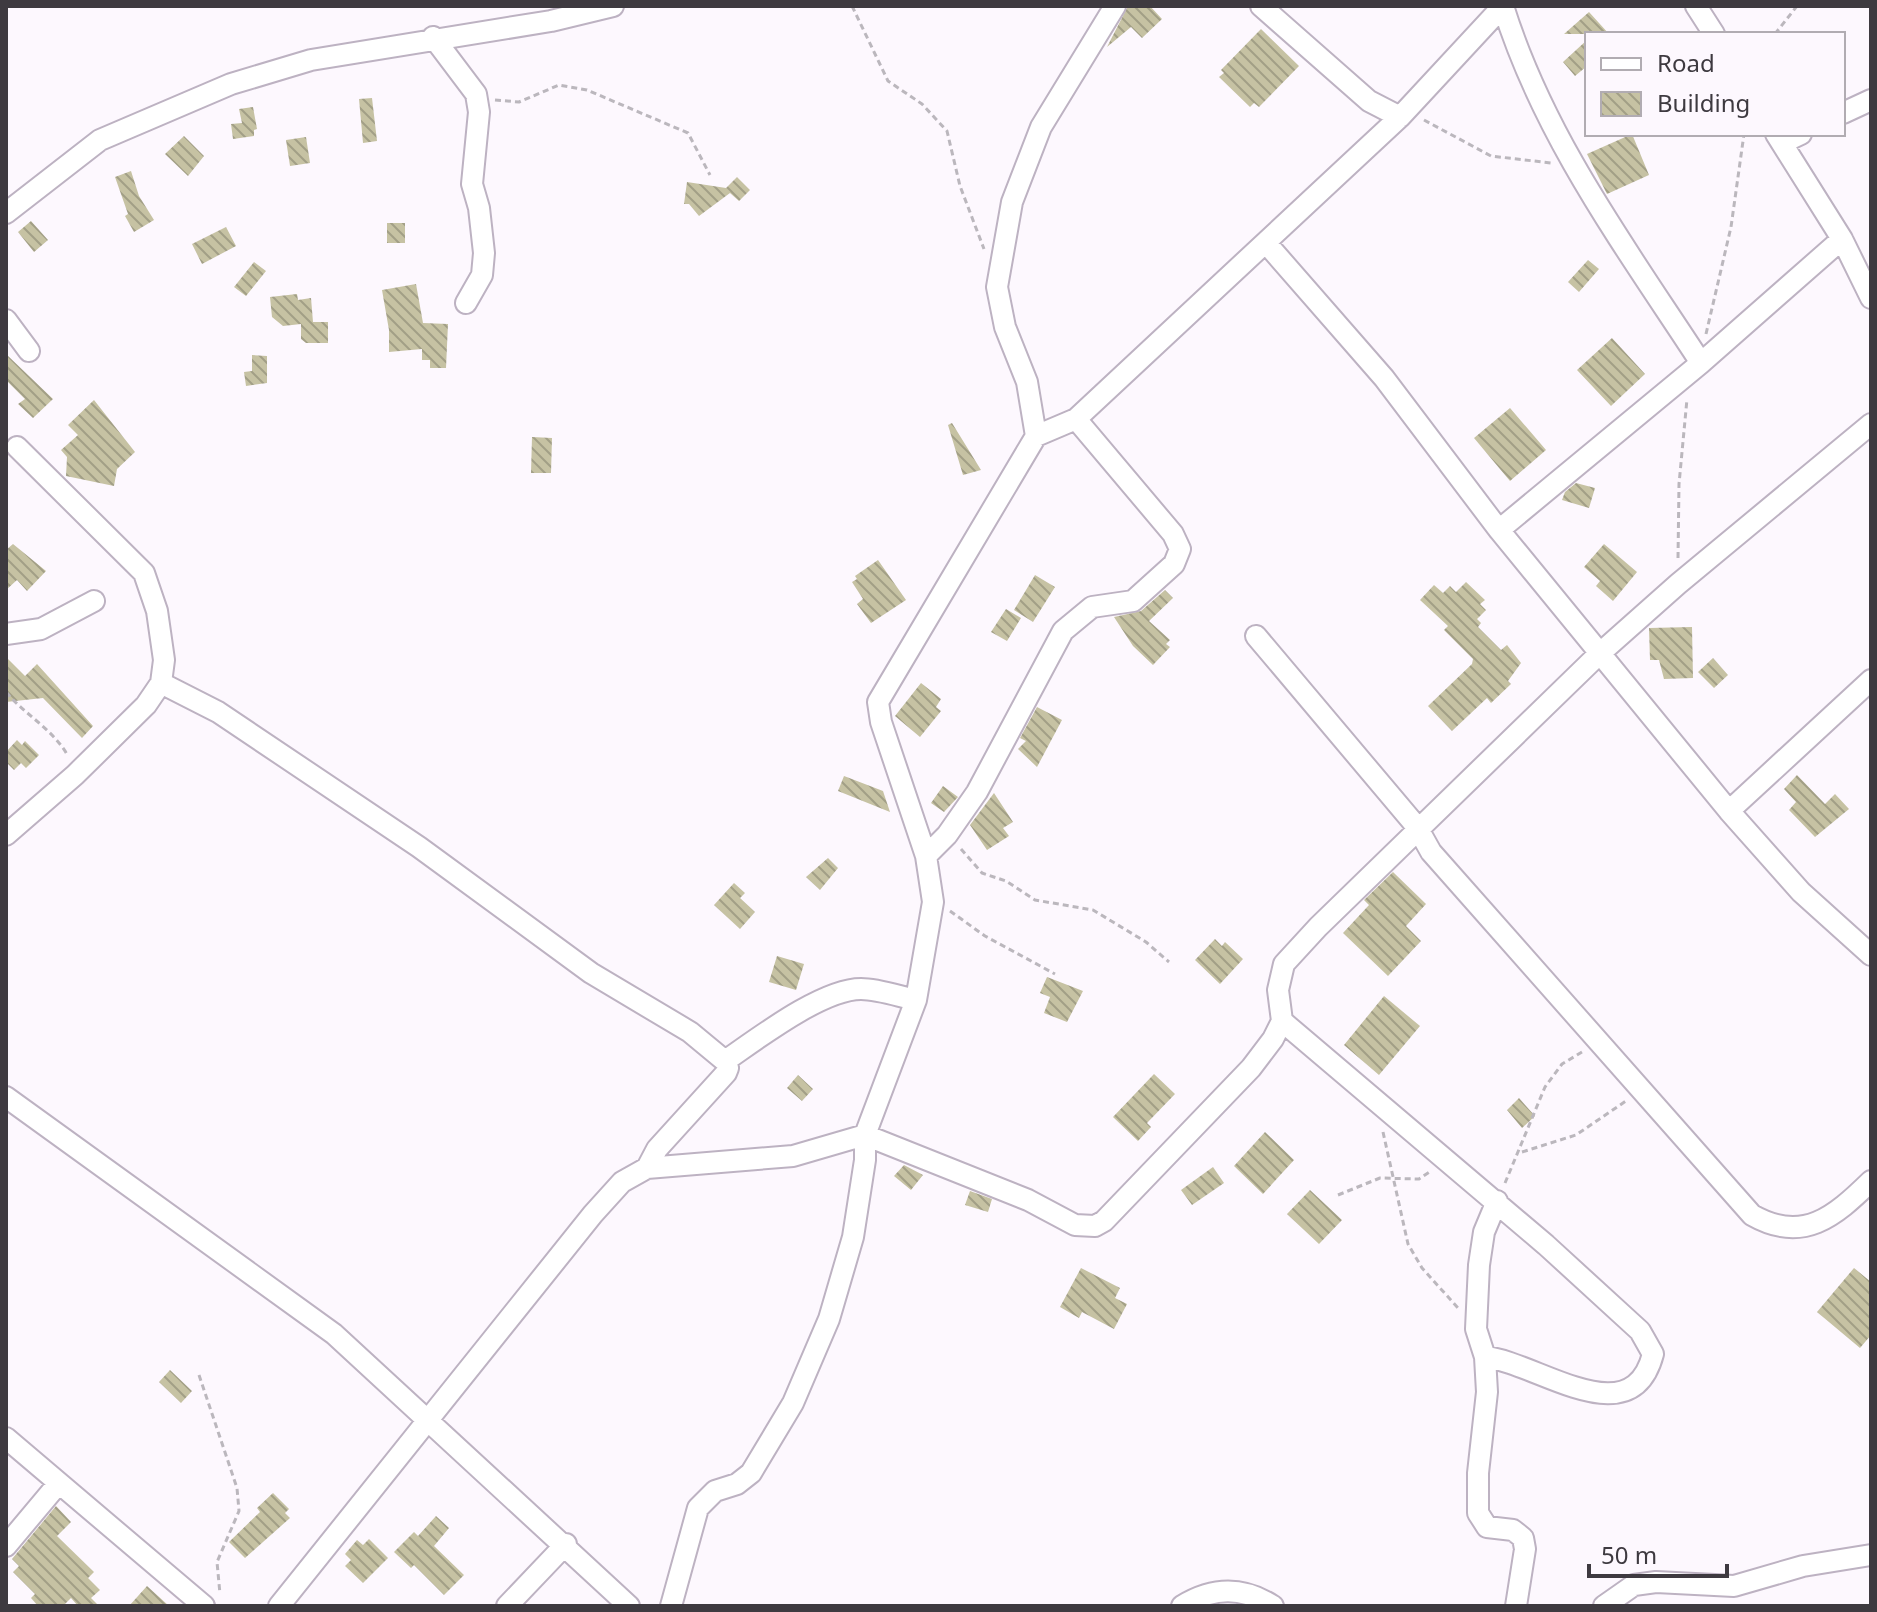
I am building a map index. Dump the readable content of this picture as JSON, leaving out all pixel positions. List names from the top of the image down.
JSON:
{
  "legend": ["Road", "Building"],
  "scale_bar": "50 m"
}
